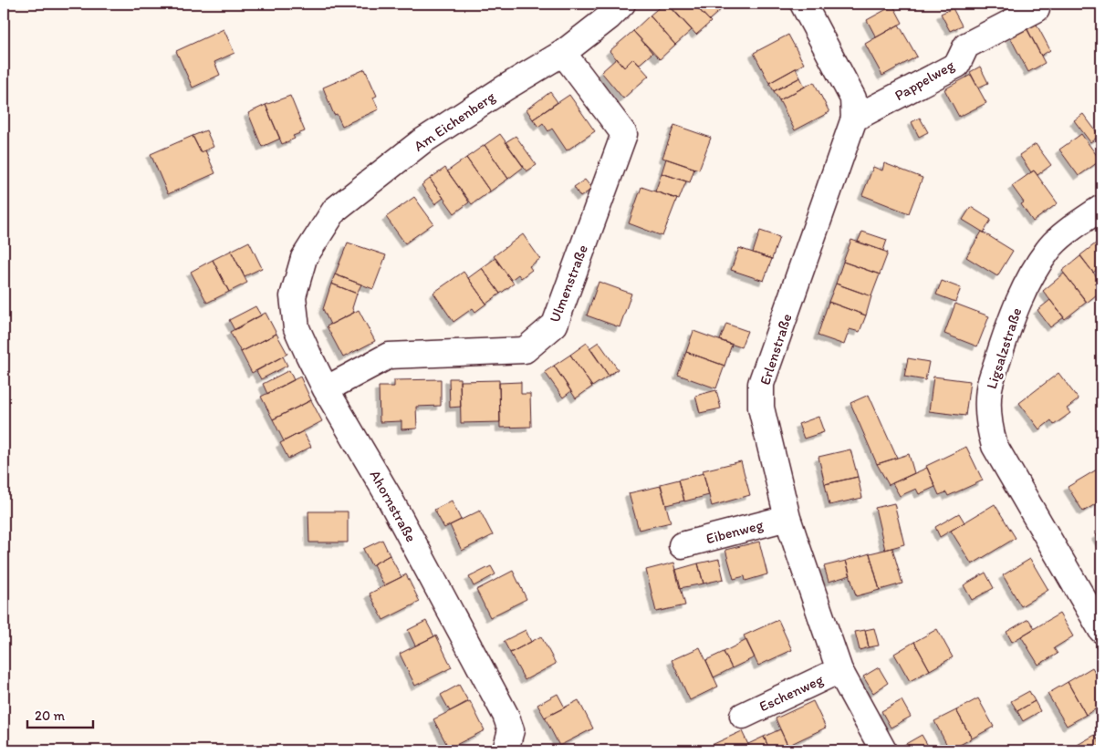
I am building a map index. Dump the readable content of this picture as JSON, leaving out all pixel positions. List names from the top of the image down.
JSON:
{
  "streets": {
    "street": [
      "Pappelweg",
      "Am Eichenberg",
      "Ulmenstraße",
      "Ligsalzstraße",
      "Erlenstraße",
      "Ahornstraße",
      "Eibenweg",
      "Eschenweg"
    ]
  },
  "crossings": [
    ["Pappelweg", "Erlenstraße"],
    ["Am Eichenberg", "Ulmenstraße"],
    ["Am Eichenberg", "Ahornstraße"],
    ["Ulmenstraße", "Ahornstraße"],
    ["Erlenstraße", "Eibenweg"],
    ["Erlenstraße", "Eschenweg"]
  ],
  "scale_bar": "20 m"
}
